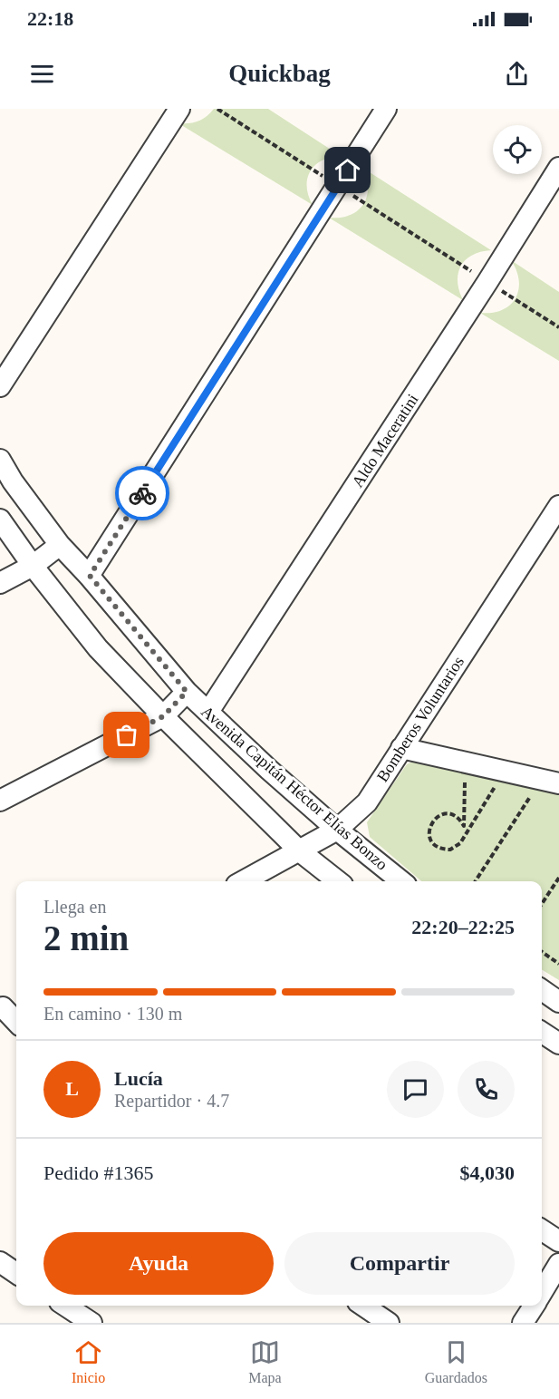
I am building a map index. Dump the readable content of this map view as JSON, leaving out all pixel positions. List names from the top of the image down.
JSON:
{
  "streets": {
    "street": ["Aldo Maceratini", "Bomberos Voluntarios", "Avenida Capitán Héctor Elías Bonzo"]
  },
  "crossings": [
    ["Aldo Maceratini", "Avenida Capitán Héctor Elías Bonzo"],
    ["Bomberos Voluntarios", "Avenida Capitán Héctor Elías Bonzo"]
  ],
  "page": {
    "status": "22:18",
    "header": "Quickbag",
    "heading": ["2 min", "Llega en", "22:20–22:25"],
    "panel": [
      "Lucía",
      "Repartidor · 4.7",
      "Pedido #1365",
      "$4,030"
    ],
    "bar": "En camino · 130 m",
    "round": "L",
    "buttons": ["Ayuda", "Compartir"],
    "tabs": ["Inicio", "Mapa", "Guardados"]
  }
}
